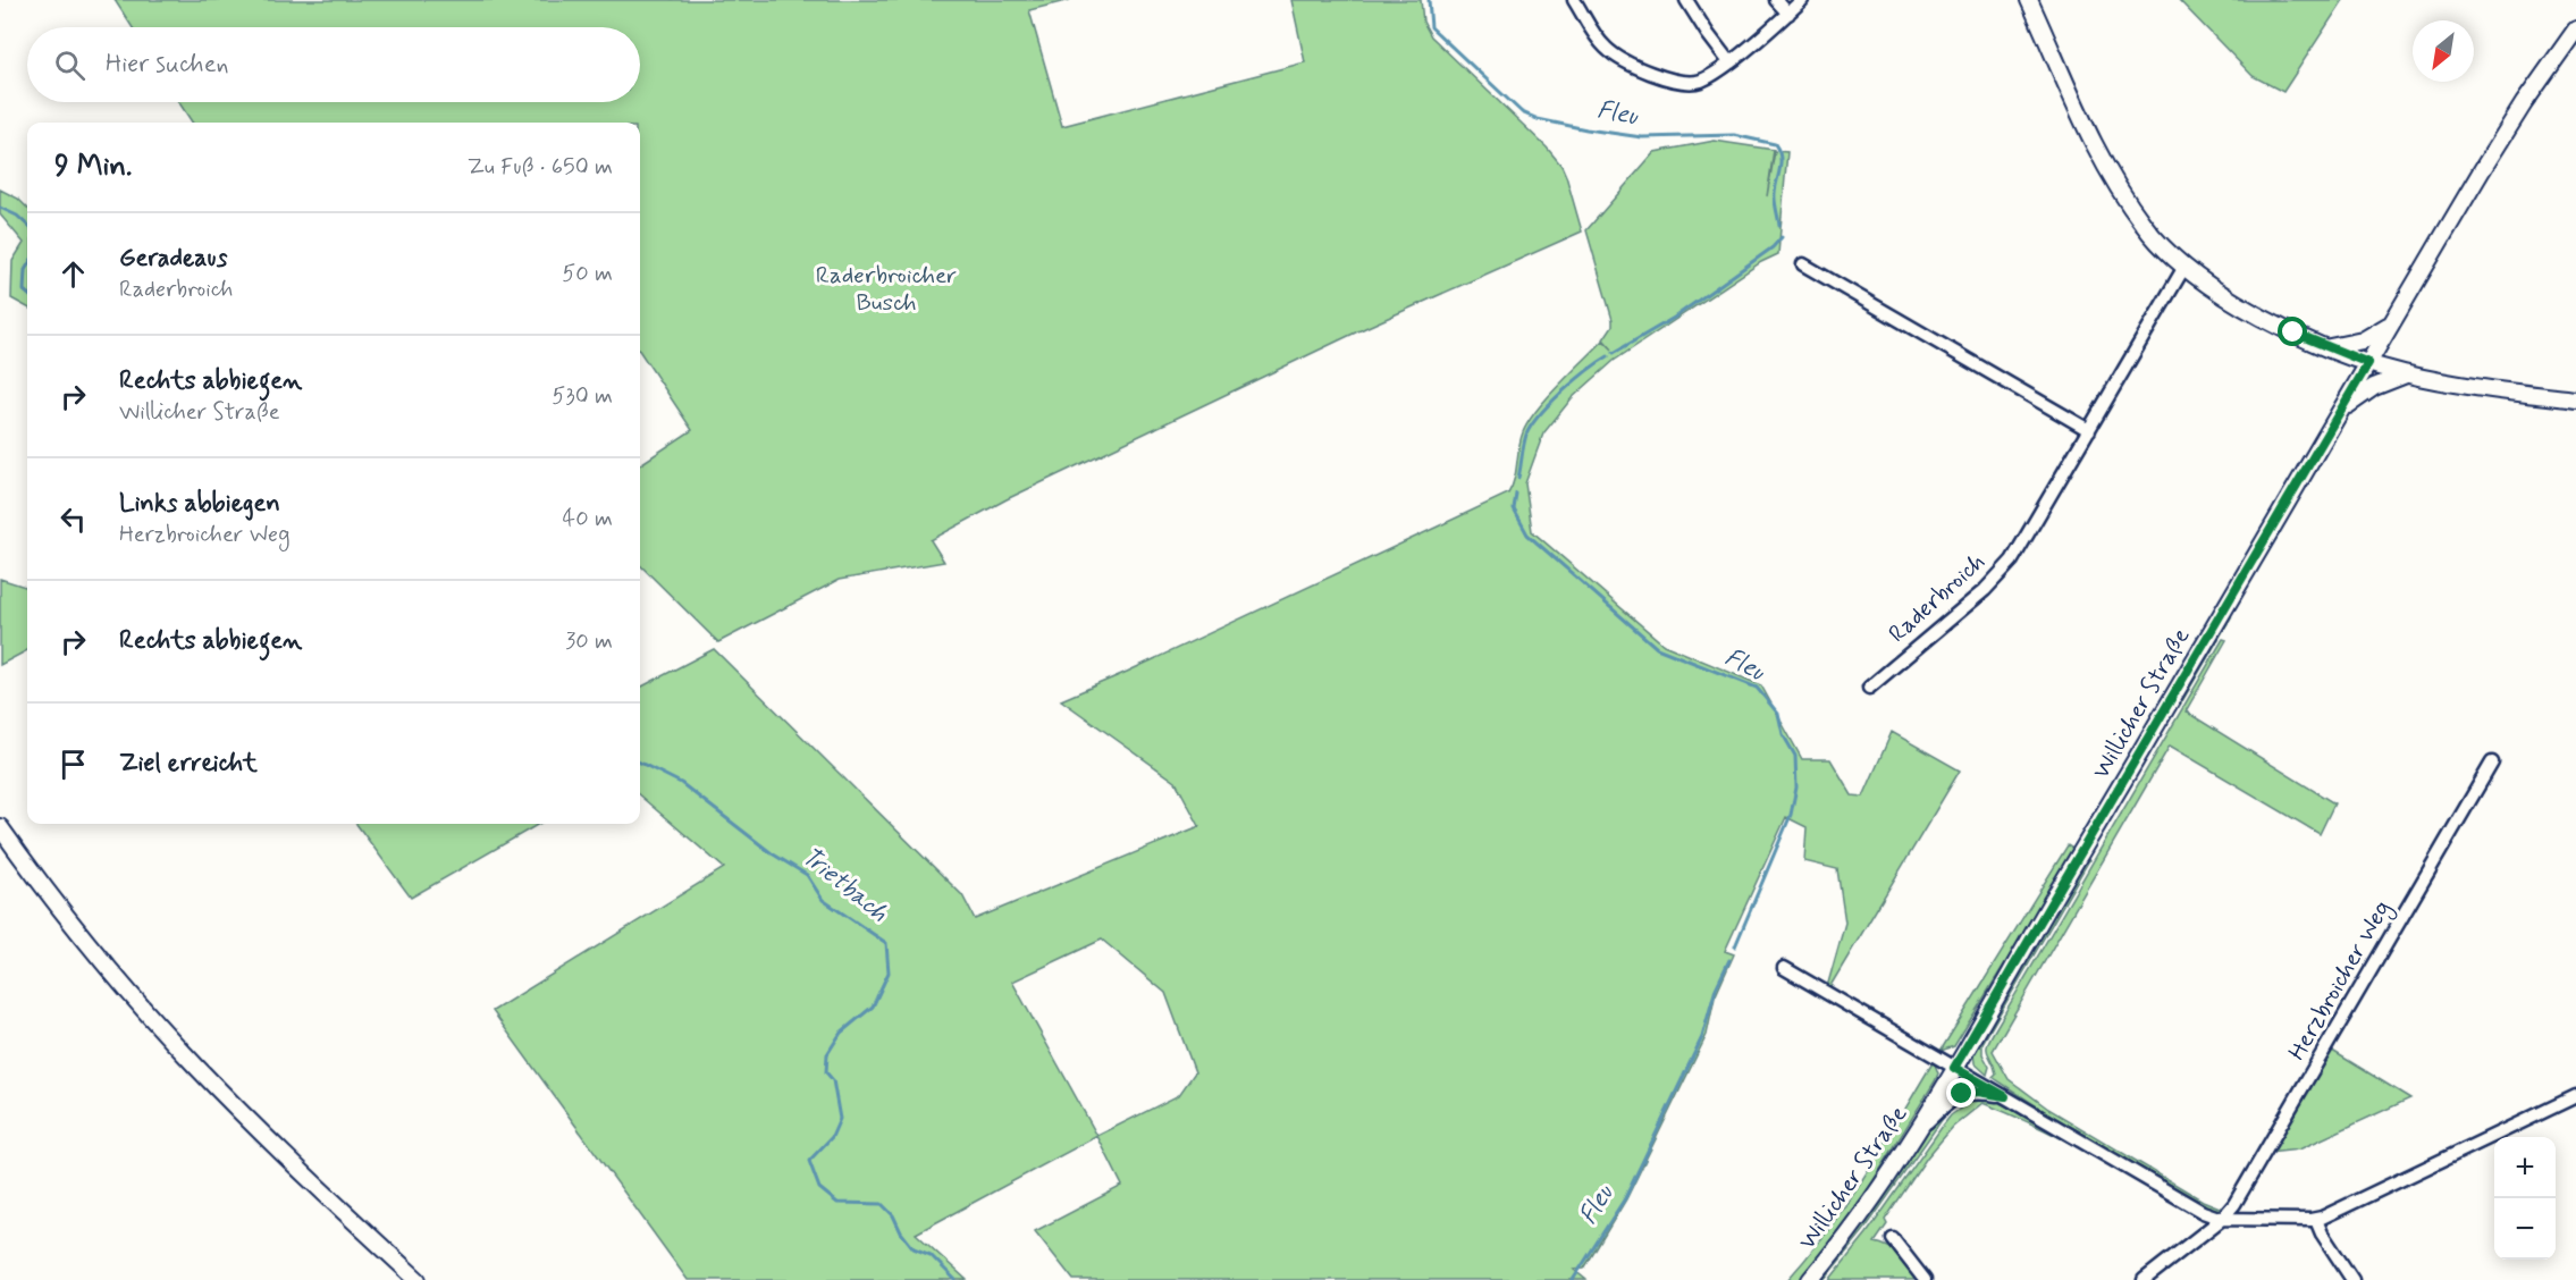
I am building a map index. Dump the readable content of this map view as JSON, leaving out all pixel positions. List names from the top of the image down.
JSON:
{
  "streets": {
    "main road": ["Willicher Straße"],
    "street": ["Raderbroich", "Herzbroicher Weg"]
  },
  "water": ["Fleu", "Trietbach"],
  "parks": ["Raderbroicher Busch"],
  "north": "bottom left",
  "page": {
    "search": "Hier suchen",
    "heading": ["9 Min.", "Zu Fuß · 650 m"],
    "list": [
      ["Geradeaus", "Raderbroich", "50 m"],
      ["Rechts abbiegen", "Willicher Straße", "530 m"],
      ["Links abbiegen", "Herzbroicher Weg", "40 m"],
      ["Rechts abbiegen", "30 m"],
      "Ziel erreicht"
    ],
    "map_buttons": ["+", "−"]
  }
}
